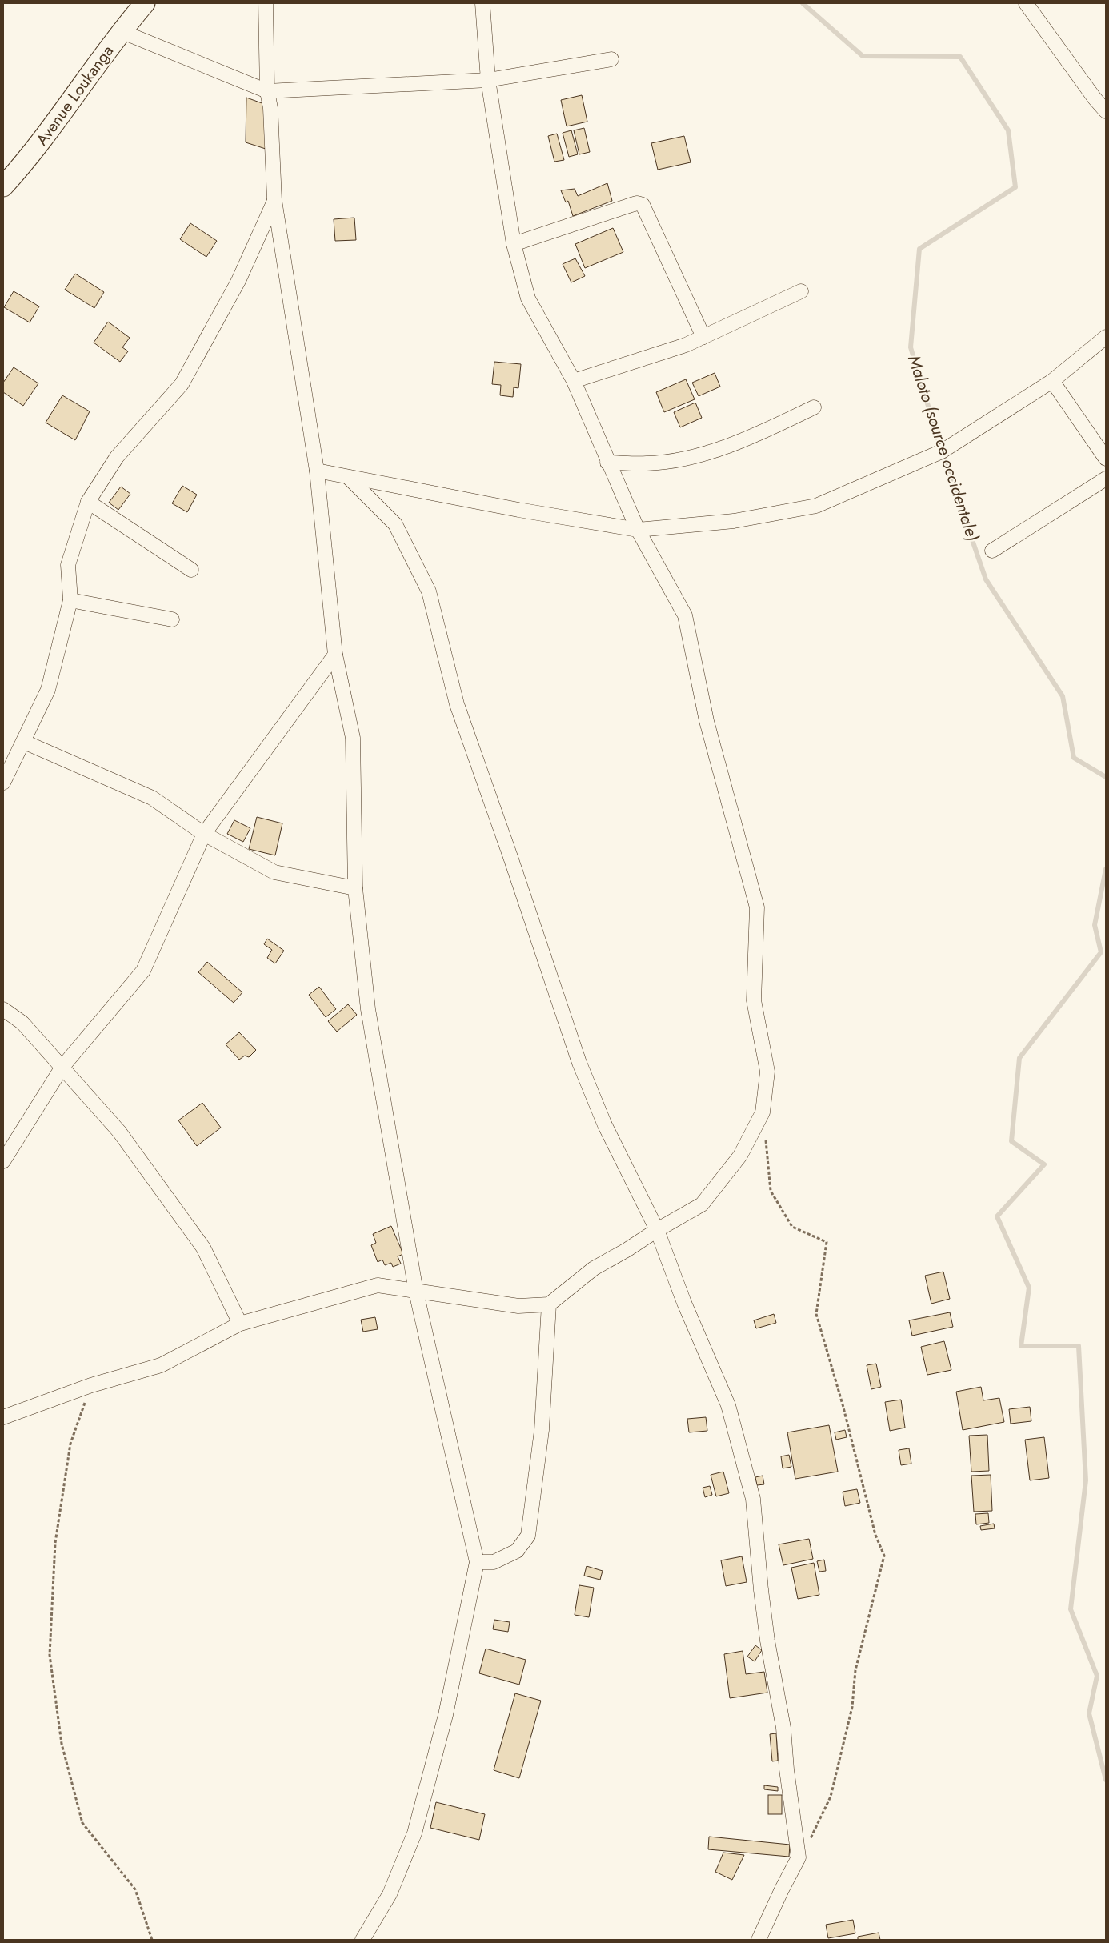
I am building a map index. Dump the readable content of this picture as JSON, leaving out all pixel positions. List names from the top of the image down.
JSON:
{
  "streets": {
    "main road": ["Avenue Loukanga"]
  },
  "water": ["Maloto (source occidentale)"]
}
